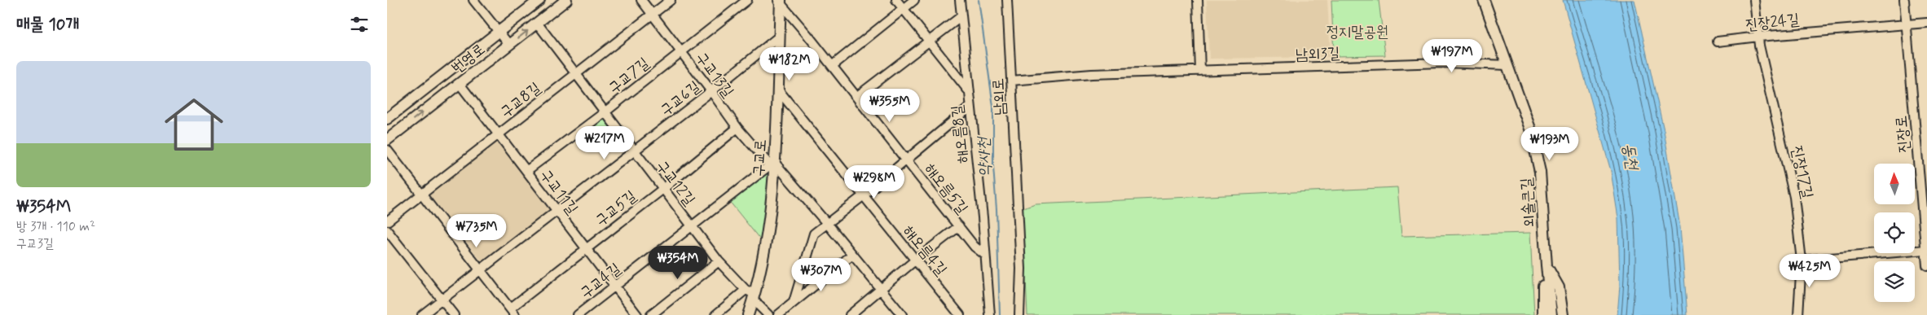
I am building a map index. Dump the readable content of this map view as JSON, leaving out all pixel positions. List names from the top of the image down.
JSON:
{
  "streets": {
    "main road": ["번영로", "구교로", "외솔큰길"],
    "street": [
      "진장24길",
      "남외3길",
      "구교13길",
      "구교7길",
      "남외로",
      "구교6길",
      "구교8길",
      "해오름8길",
      "진장로",
      "진장17길",
      "구교12길",
      "해오름5길",
      "구교11길",
      "구교5길",
      "해오름4길",
      "구교4길"
    ]
  },
  "crossings": [
    ["진장24길", "진장로"],
    ["진장24길", "진장17길"],
    ["남외3길", "남외로"],
    ["남외3길", "외솔큰길"],
    ["번영로", "구교12길"],
    ["번영로", "구교11길"],
    ["구교13길", "구교7길"],
    ["구교13길", "구교6길"],
    ["구교13길", "구교8길"],
    ["구교13길", "구교로"],
    ["구교13길", "구교5길"],
    ["구교13길", "구교4길"],
    ["구교7길", "구교12길"],
    ["구교7길", "구교11길"],
    ["구교6길", "구교로"],
    ["구교6길", "구교12길"],
    ["구교6길", "구교11길"],
    ["구교8길", "구교12길"],
    ["구교8길", "구교11길"],
    ["해오름8길", "해오름5길"],
    ["구교로", "구교12길"],
    ["구교로", "해오름5길"],
    ["구교로", "해오름4길"],
    ["구교로", "구교4길"],
    ["구교12길", "구교5길"],
    ["구교12길", "구교4길"],
    ["구교11길", "구교5길"],
    ["구교11길", "구교4길"]
  ],
  "water": ["동천", "약사천"],
  "parks": ["정지말공원"],
  "north": "top",
  "page": {
    "heading": "매물 10개",
    "price": [
      "₩197M",
      "₩182M",
      "₩355M",
      "₩217M",
      "₩193M",
      "₩298M",
      "₩735M",
      "₩354M",
      "₩425M",
      "₩307M"
    ],
    "list": [
      {
        "name": "₩354M",
        "note": "방 3개 · 110 m² · 구교3길"
      }
    ]
  }
}
